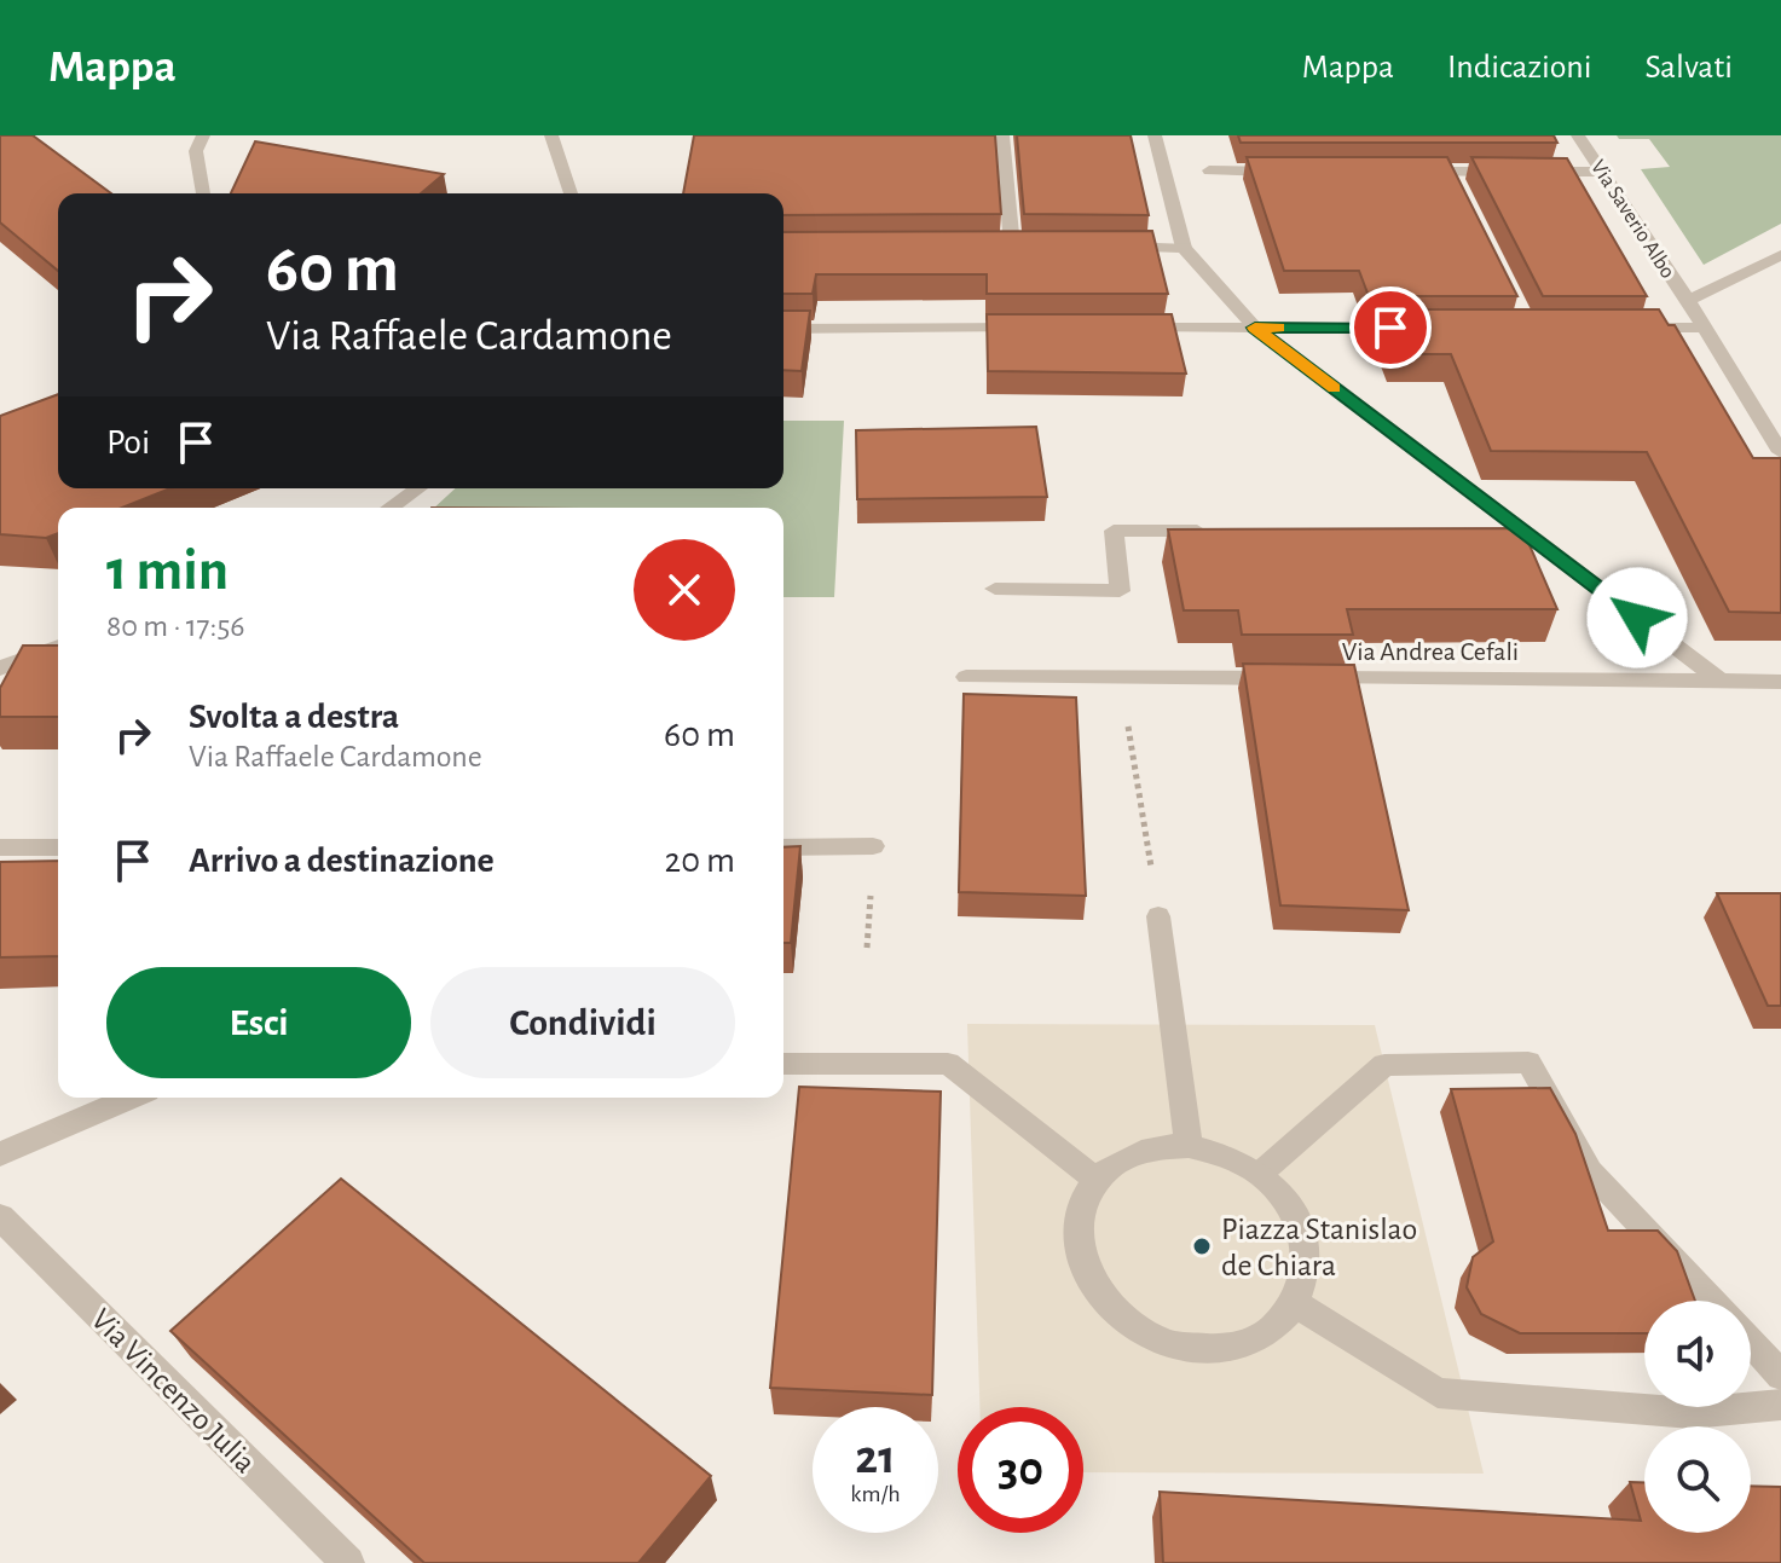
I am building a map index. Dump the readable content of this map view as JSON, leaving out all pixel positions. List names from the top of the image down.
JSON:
{
  "streets": {
    "street": ["Via Saverio Albo", "Via Andrea Cefali", "Via Vincenzo Julia"]
  },
  "places": ["Piazza Stanislao de Chiara"],
  "page": {
    "header": "Mappa",
    "nav": ["Mappa", "Indicazioni", "Salvati"],
    "turn": ["60 m", "Via Raffaele Cardamone"],
    "then": "Poi",
    "heading": ["1 min", "80 m · 17:56"],
    "list": [
      {
        "name": "Svolta a destra",
        "note": "Via Raffaele Cardamone",
        "value": "60 m"
      },
      {
        "name": "Arrivo a destinazione",
        "value": "20 m"
      }
    ],
    "buttons": ["Esci", "Condividi"],
    "speed": "21 km/h",
    "limit": "30"
  }
}
